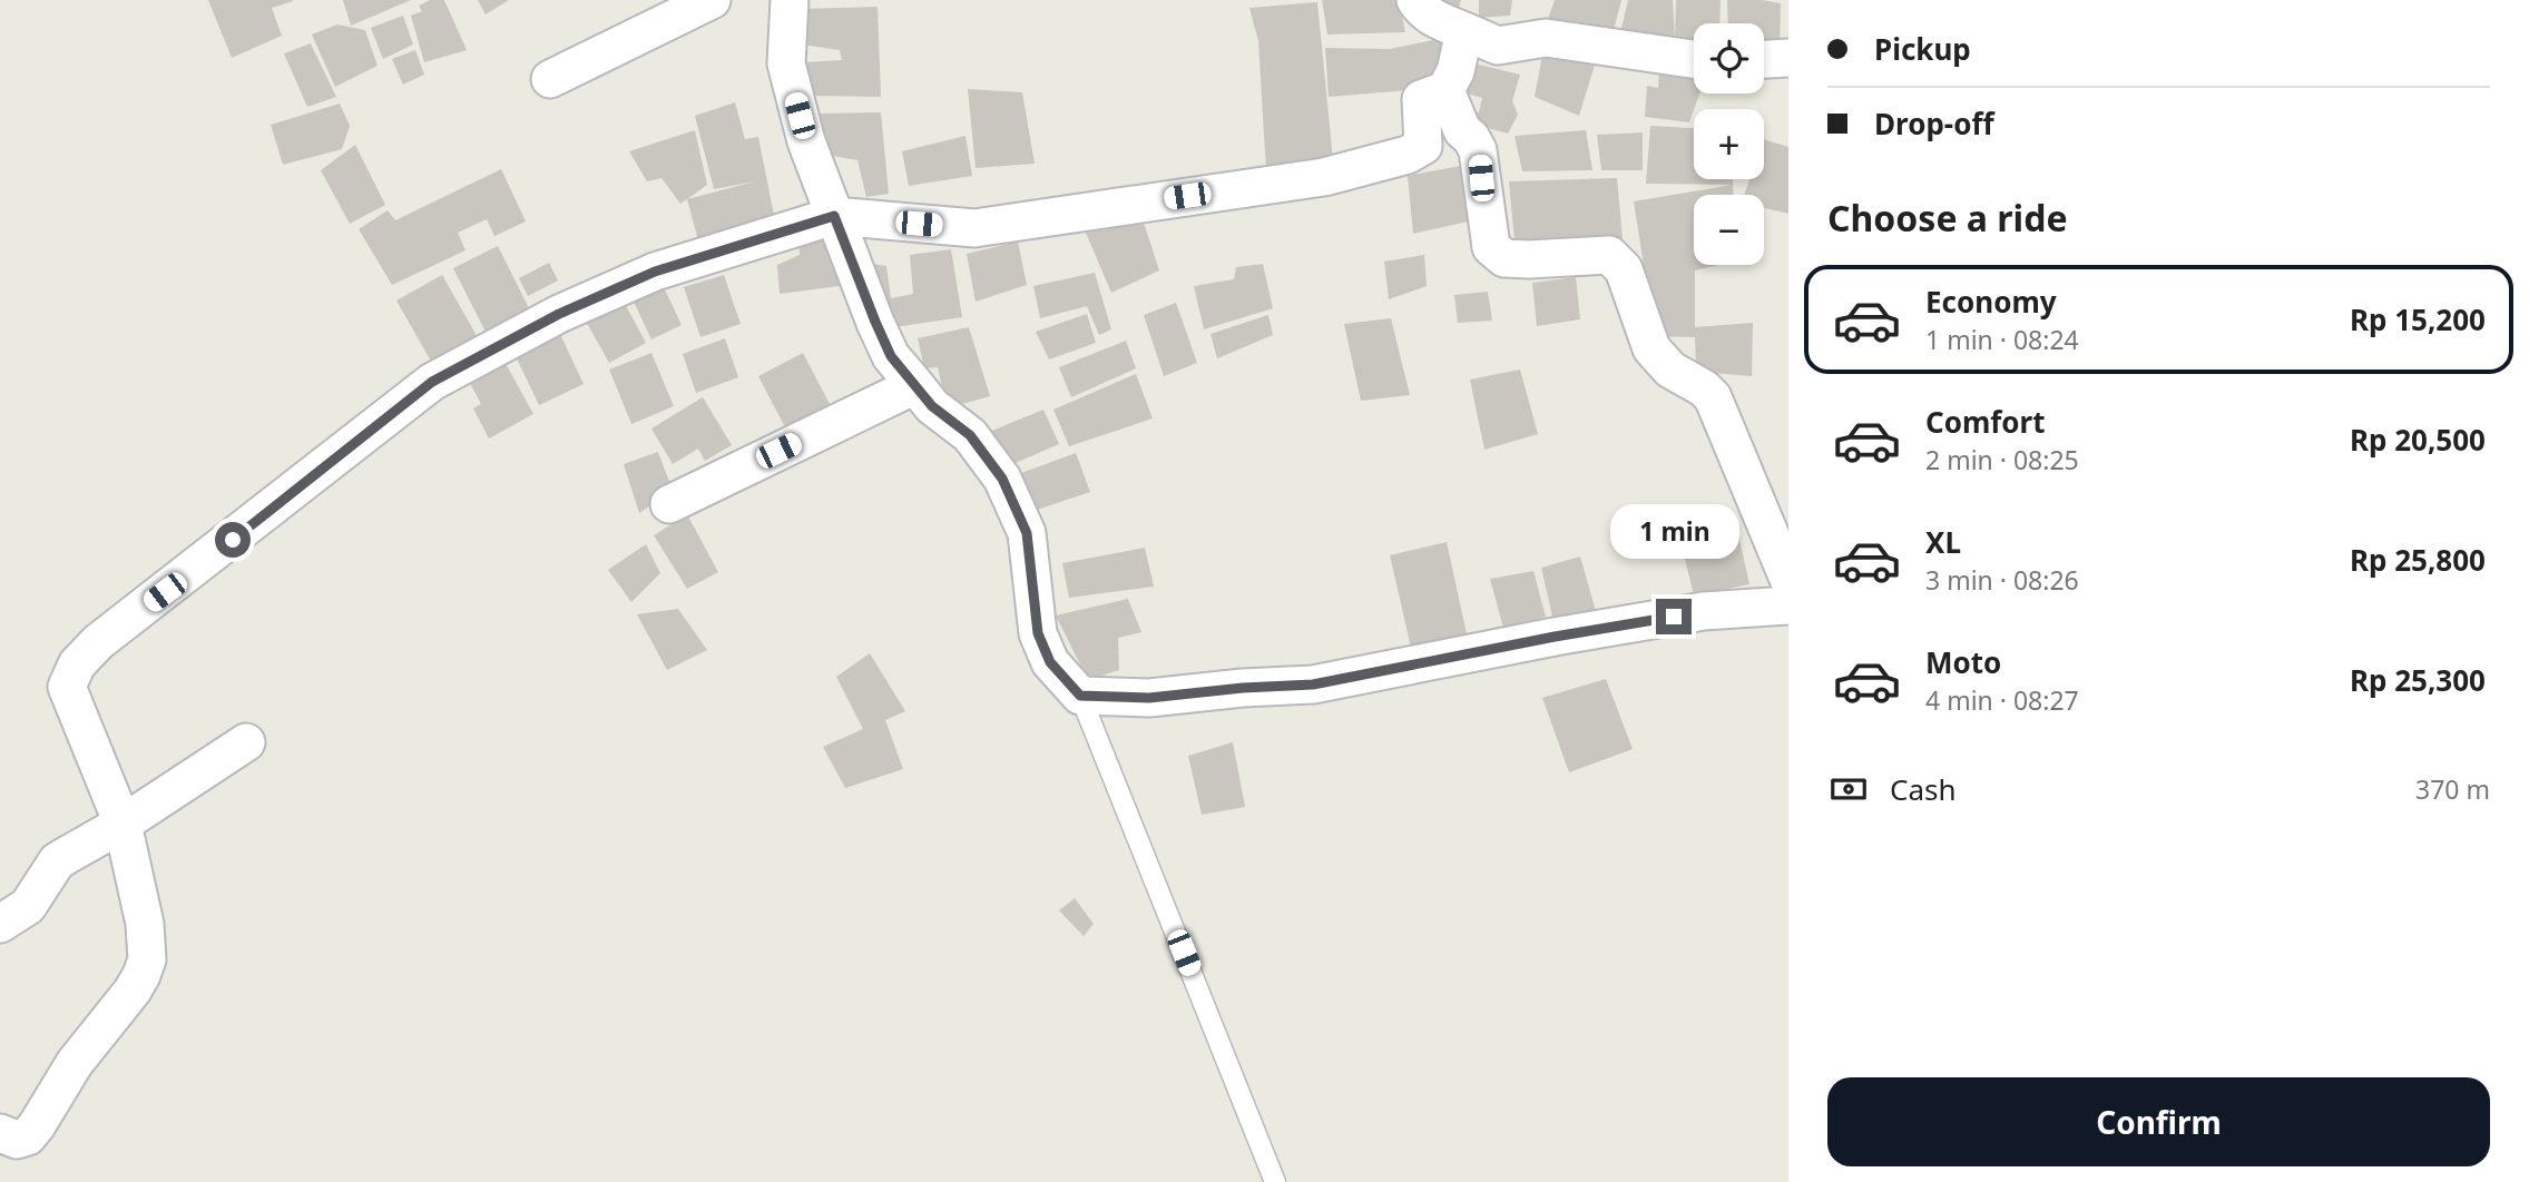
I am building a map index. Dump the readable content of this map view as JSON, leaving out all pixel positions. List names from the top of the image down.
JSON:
{
  "page": {
    "banner": ["Pickup", "Drop-off"],
    "map_buttons": ["+", "−"],
    "heading": "Choose a ride",
    "list": [
      {
        "name": "Economy",
        "note": "1 min · 08:24",
        "value": "Rp 15,200"
      },
      {
        "name": "Comfort",
        "note": "2 min · 08:25",
        "value": "Rp 20,500"
      },
      {
        "name": "XL",
        "note": "3 min · 08:26",
        "value": "Rp 25,800"
      },
      {
        "name": "Moto",
        "note": "4 min · 08:27",
        "value": "Rp 25,300"
      }
    ],
    "bubble": "1 min",
    "pay": ["Cash", "370 m"],
    "buttons": "Confirm"
  }
}
